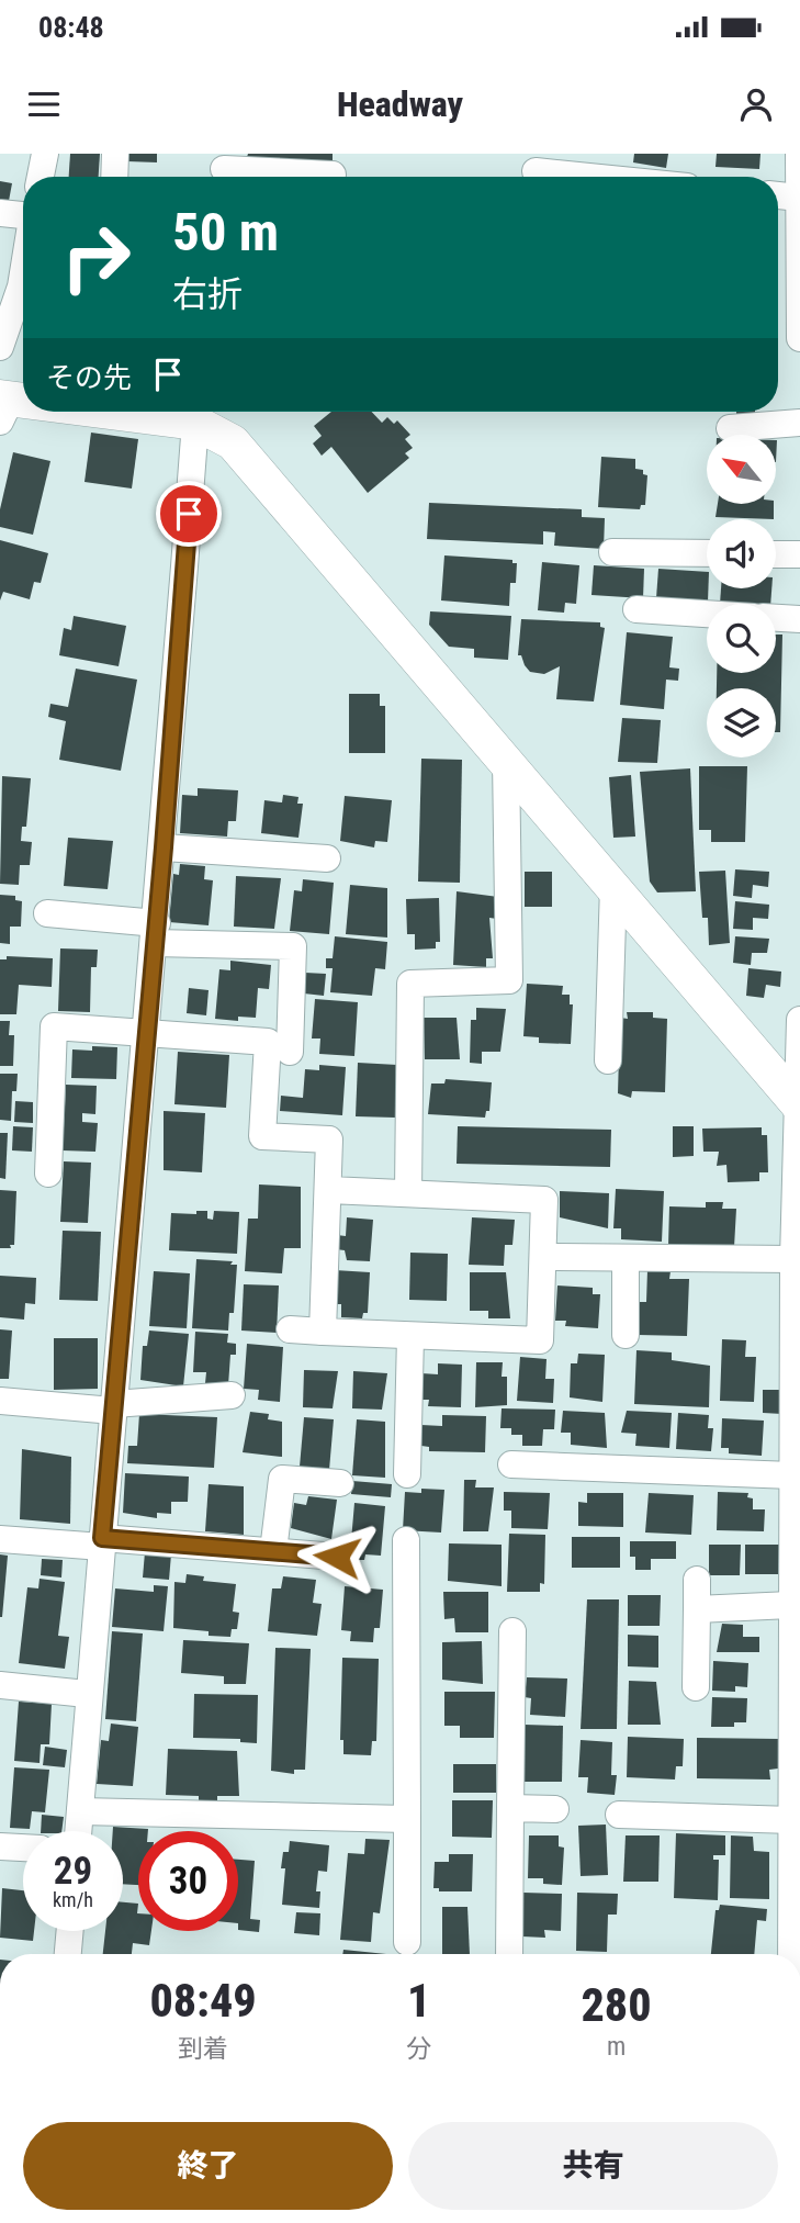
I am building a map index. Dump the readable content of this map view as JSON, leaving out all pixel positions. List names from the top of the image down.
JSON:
{
  "north": "top left",
  "page": {
    "status": "08:48",
    "header": "Headway",
    "turn": ["50 m", "右折"],
    "then": "その先",
    "speed": "29 km/h",
    "limit": "30",
    "eta": [
      "08:49",
      "到着",
      "1",
      "分",
      "280",
      "m"
    ],
    "buttons": ["終了", "共有"]
  }
}
